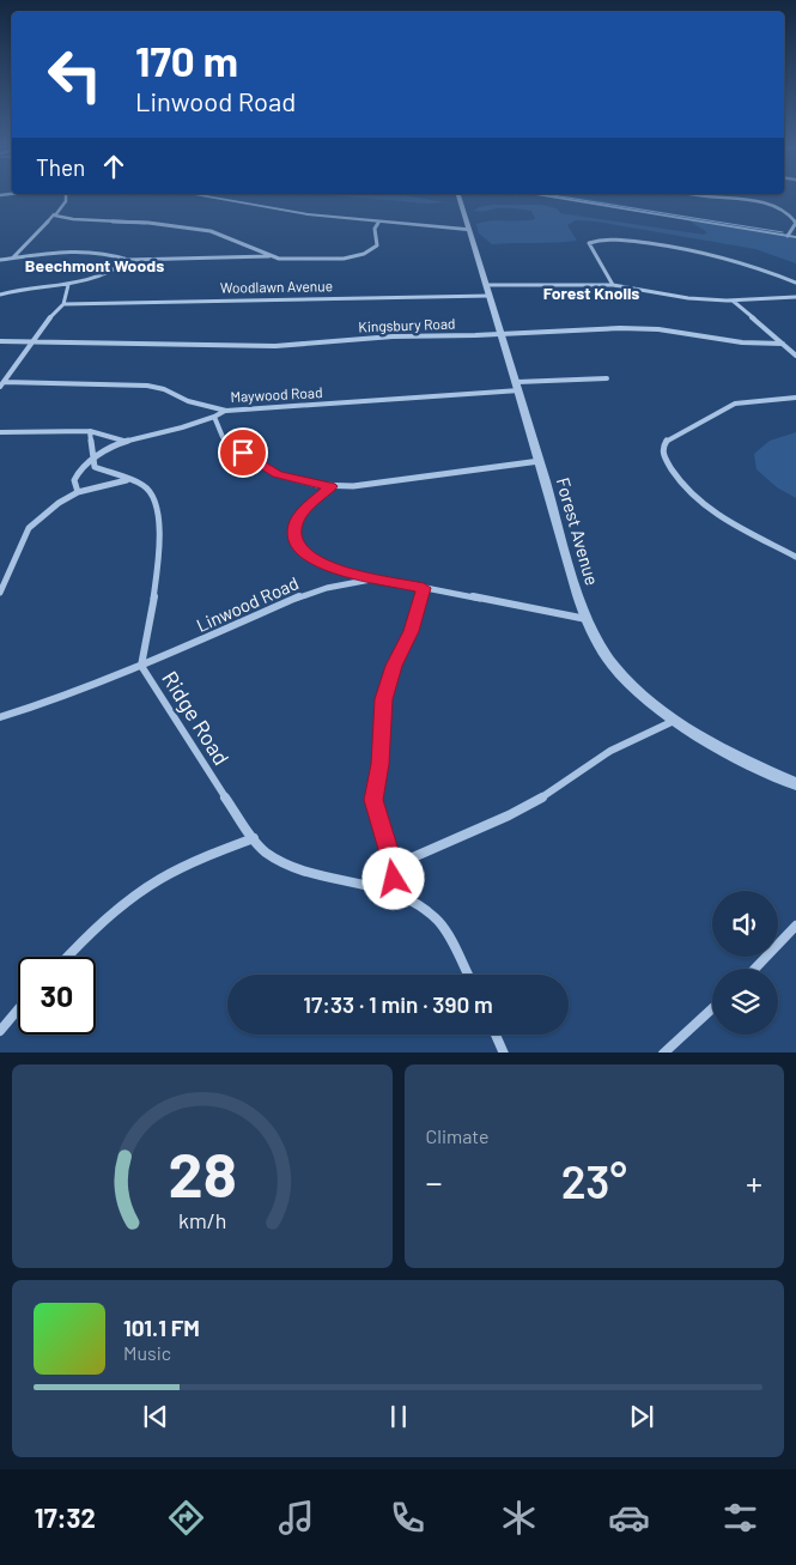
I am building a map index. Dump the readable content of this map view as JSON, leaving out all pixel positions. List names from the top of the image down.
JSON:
{
  "streets": {
    "street": [
      "Woodlawn Avenue",
      "Kingsbury Road",
      "Maywood Road",
      "Forest Avenue",
      "Linwood Road",
      "Ridge Road"
    ]
  },
  "crossings": [
    ["Woodlawn Avenue", "Forest Avenue"],
    ["Kingsbury Road", "Forest Avenue"],
    ["Maywood Road", "Forest Avenue"],
    ["Forest Avenue", "Linwood Road"],
    ["Linwood Road", "Ridge Road"]
  ],
  "districts": ["Beechmont Woods", "Forest Knolls"],
  "page": {
    "turn": ["170 m", "Linwood Road"],
    "then": "Then",
    "limit": "30",
    "trip": "17:33 · 1 min · 390 m",
    "tile": "Climate",
    "heat": ["−", "23°", "+"],
    "song": ["101.1 FM", "Music"],
    "tabs": "17:32",
    "gauge": ["28", "km/h"]
  }
}
